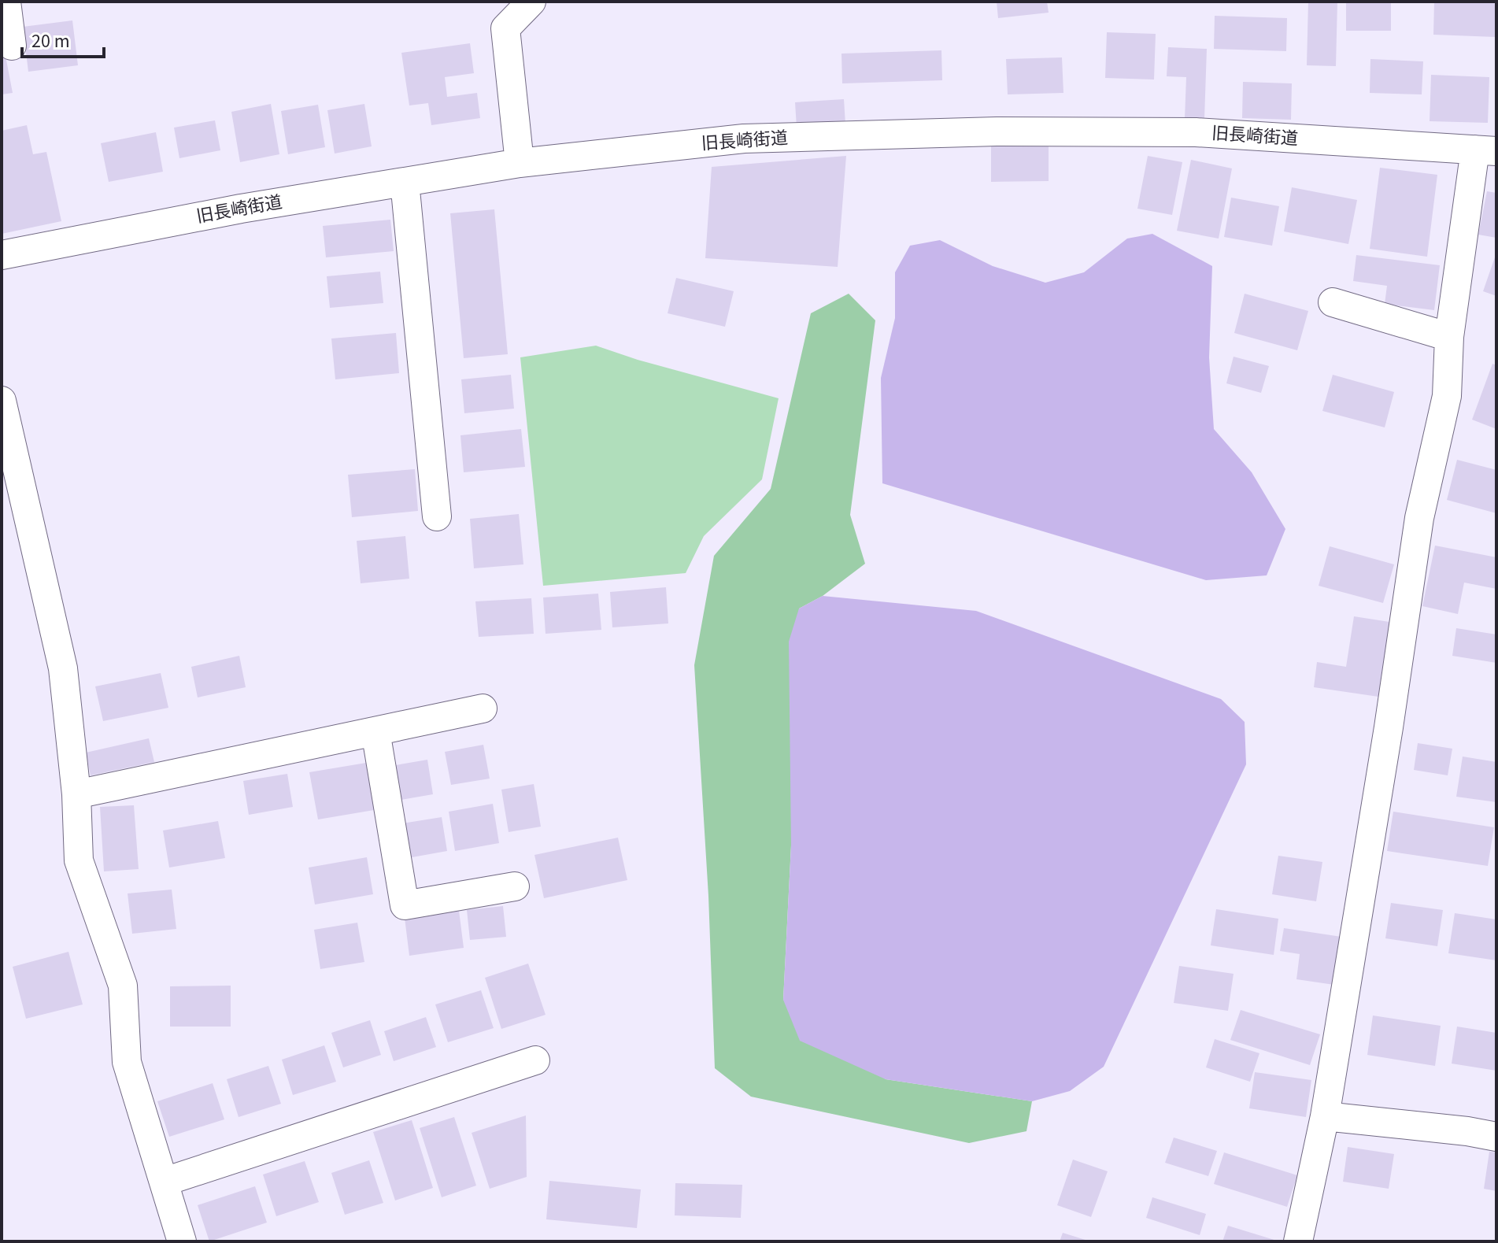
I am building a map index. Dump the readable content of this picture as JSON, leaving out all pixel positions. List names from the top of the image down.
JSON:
{
  "streets": {
    "street": ["旧長崎街道"]
  },
  "scale_bar": "20 m"
}
